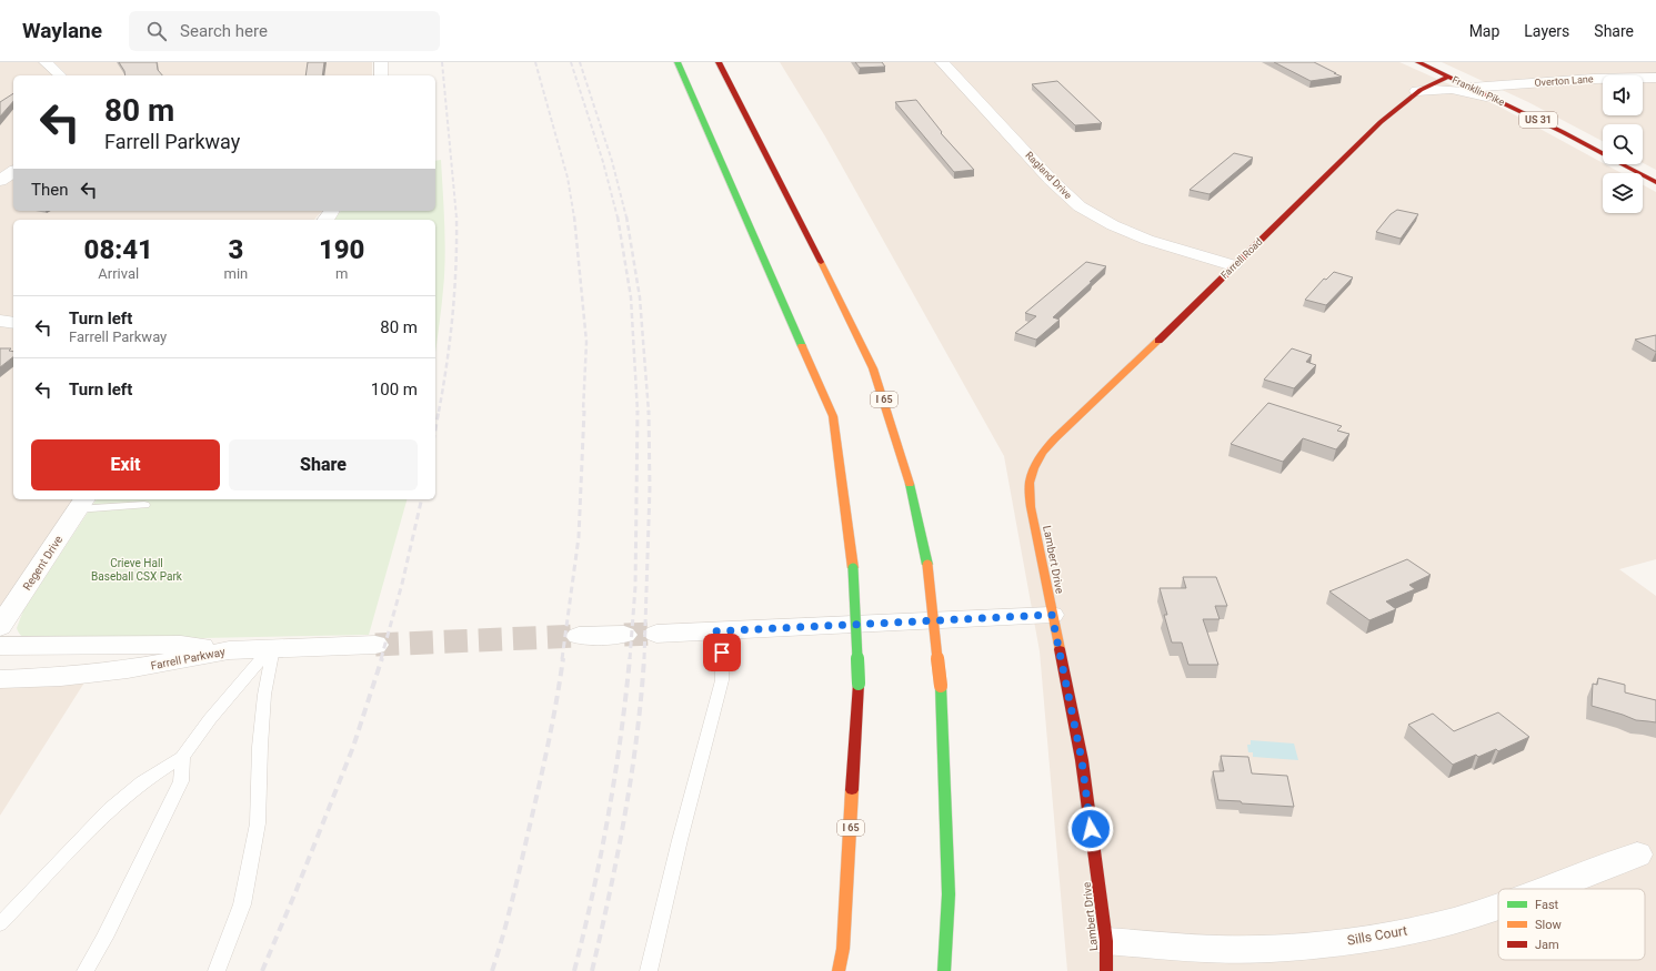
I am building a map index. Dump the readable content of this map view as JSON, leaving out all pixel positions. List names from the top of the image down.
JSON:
{
  "streets": {
    "main road": [
      "Franklin Pike",
      "US 31",
      "Farrell Road",
      "I 65",
      "Lambert Drive"
    ],
    "street": [
      "Overton Lane",
      "Ragland Drive",
      "Regent Drive",
      "Farrell Parkway",
      "Sills Court"
    ]
  },
  "crossings": [
    ["Overton Lane", "Franklin Pike"],
    ["Franklin Pike", "Farrell Road"],
    ["Ragland Drive", "Farrell Road"],
    ["Farrell Road", "Lambert Drive"],
    ["Lambert Drive", "Sills Court"]
  ],
  "parks": ["Crieve Hall Baseball CSX Park"],
  "legend": ["Fast", "Slow", "Jam"],
  "page": {
    "header": "Waylane",
    "search": "Search here",
    "nav": ["Map", "Layers", "Share"],
    "turn": ["80 m", "Farrell Parkway"],
    "then": "Then",
    "eta": [
      "08:41",
      "Arrival",
      "3",
      "min",
      "190",
      "m"
    ],
    "list": [
      {
        "name": "Turn left",
        "note": "Farrell Parkway",
        "value": "80 m"
      },
      {
        "name": "Turn left",
        "value": "100 m"
      }
    ],
    "buttons": ["Exit", "Share"]
  }
}
